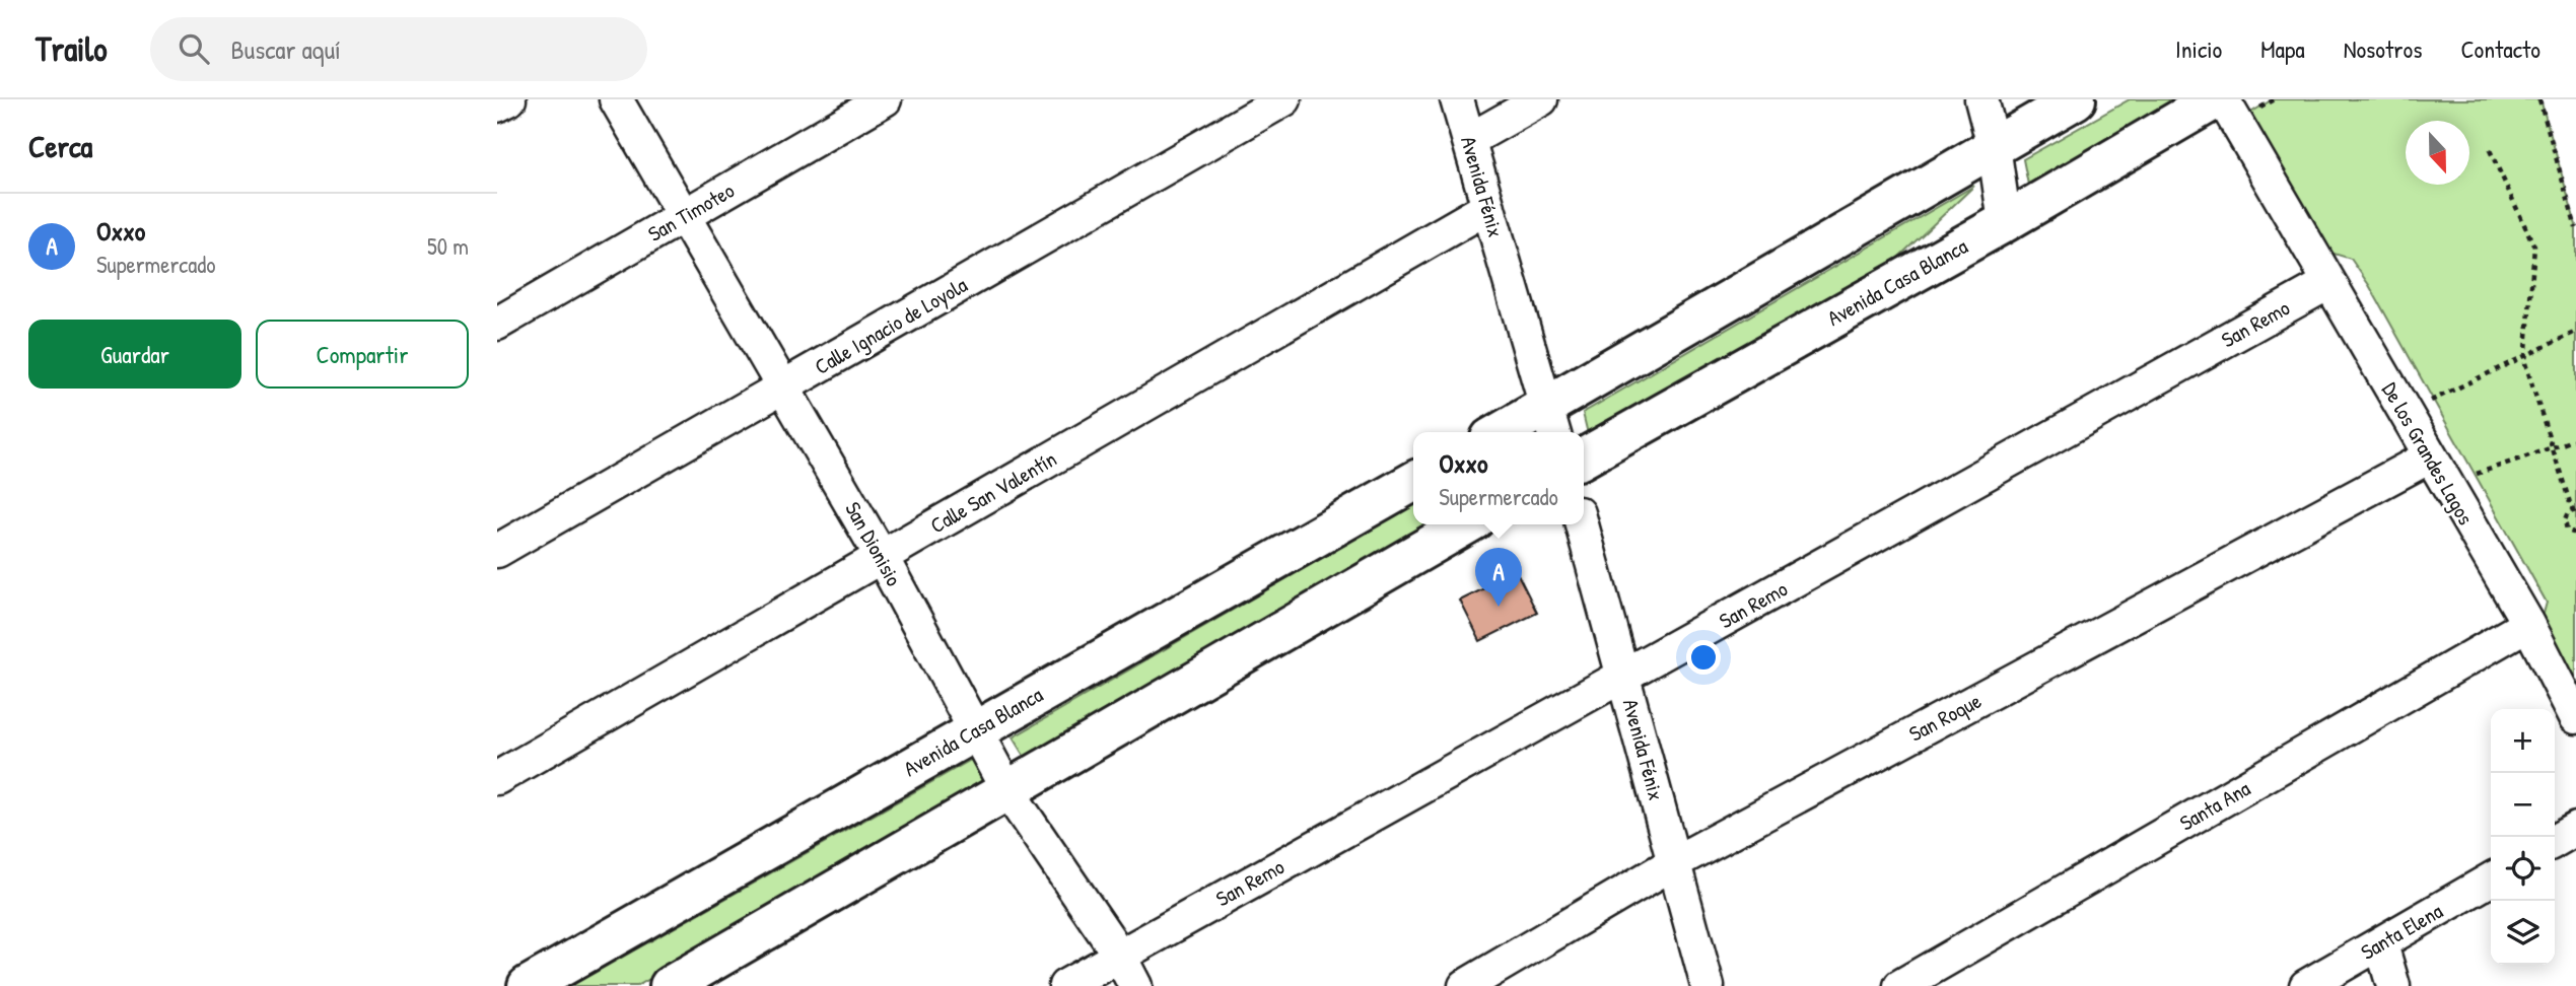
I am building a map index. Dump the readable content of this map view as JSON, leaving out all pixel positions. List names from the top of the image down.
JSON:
{
  "streets": {
    "street": [
      "Avenida Fénix",
      "San Timoteo",
      "Avenida Casa Blanca",
      "San Remo",
      "Calle Ignacio de Loyola",
      "De los Grandes Lagos",
      "Calle San Valentín",
      "San Dionisio",
      "San Roque",
      "Santa Ana",
      "Santa Elena"
    ]
  },
  "crossings": [
    ["Avenida Fénix", "San Remo"],
    ["Avenida Fénix", "Calle San Valentín"],
    ["Avenida Fénix", "San Roque"],
    ["San Timoteo", "San Dionisio"],
    ["Avenida Casa Blanca", "San Dionisio"],
    ["San Remo", "De los Grandes Lagos"],
    ["San Remo", "San Dionisio"],
    ["Calle Ignacio de Loyola", "San Dionisio"],
    ["De los Grandes Lagos", "San Roque"],
    ["De los Grandes Lagos", "Santa Ana"],
    ["Calle San Valentín", "San Dionisio"]
  ],
  "north": "bottom",
  "page": {
    "header": "Trailo",
    "search": "Buscar aquí",
    "nav": [
      "Inicio",
      "Mapa",
      "Nosotros",
      "Contacto"
    ],
    "heading": "Cerca",
    "list": [
      {
        "mark": "A",
        "name": "Oxxo",
        "note": "Supermercado",
        "value": "50 m"
      }
    ],
    "buttons": ["Guardar", "Compartir"],
    "popup": ["Oxxo", "Supermercado"],
    "pins": "A",
    "map_buttons": ["+", "−"]
  }
}
